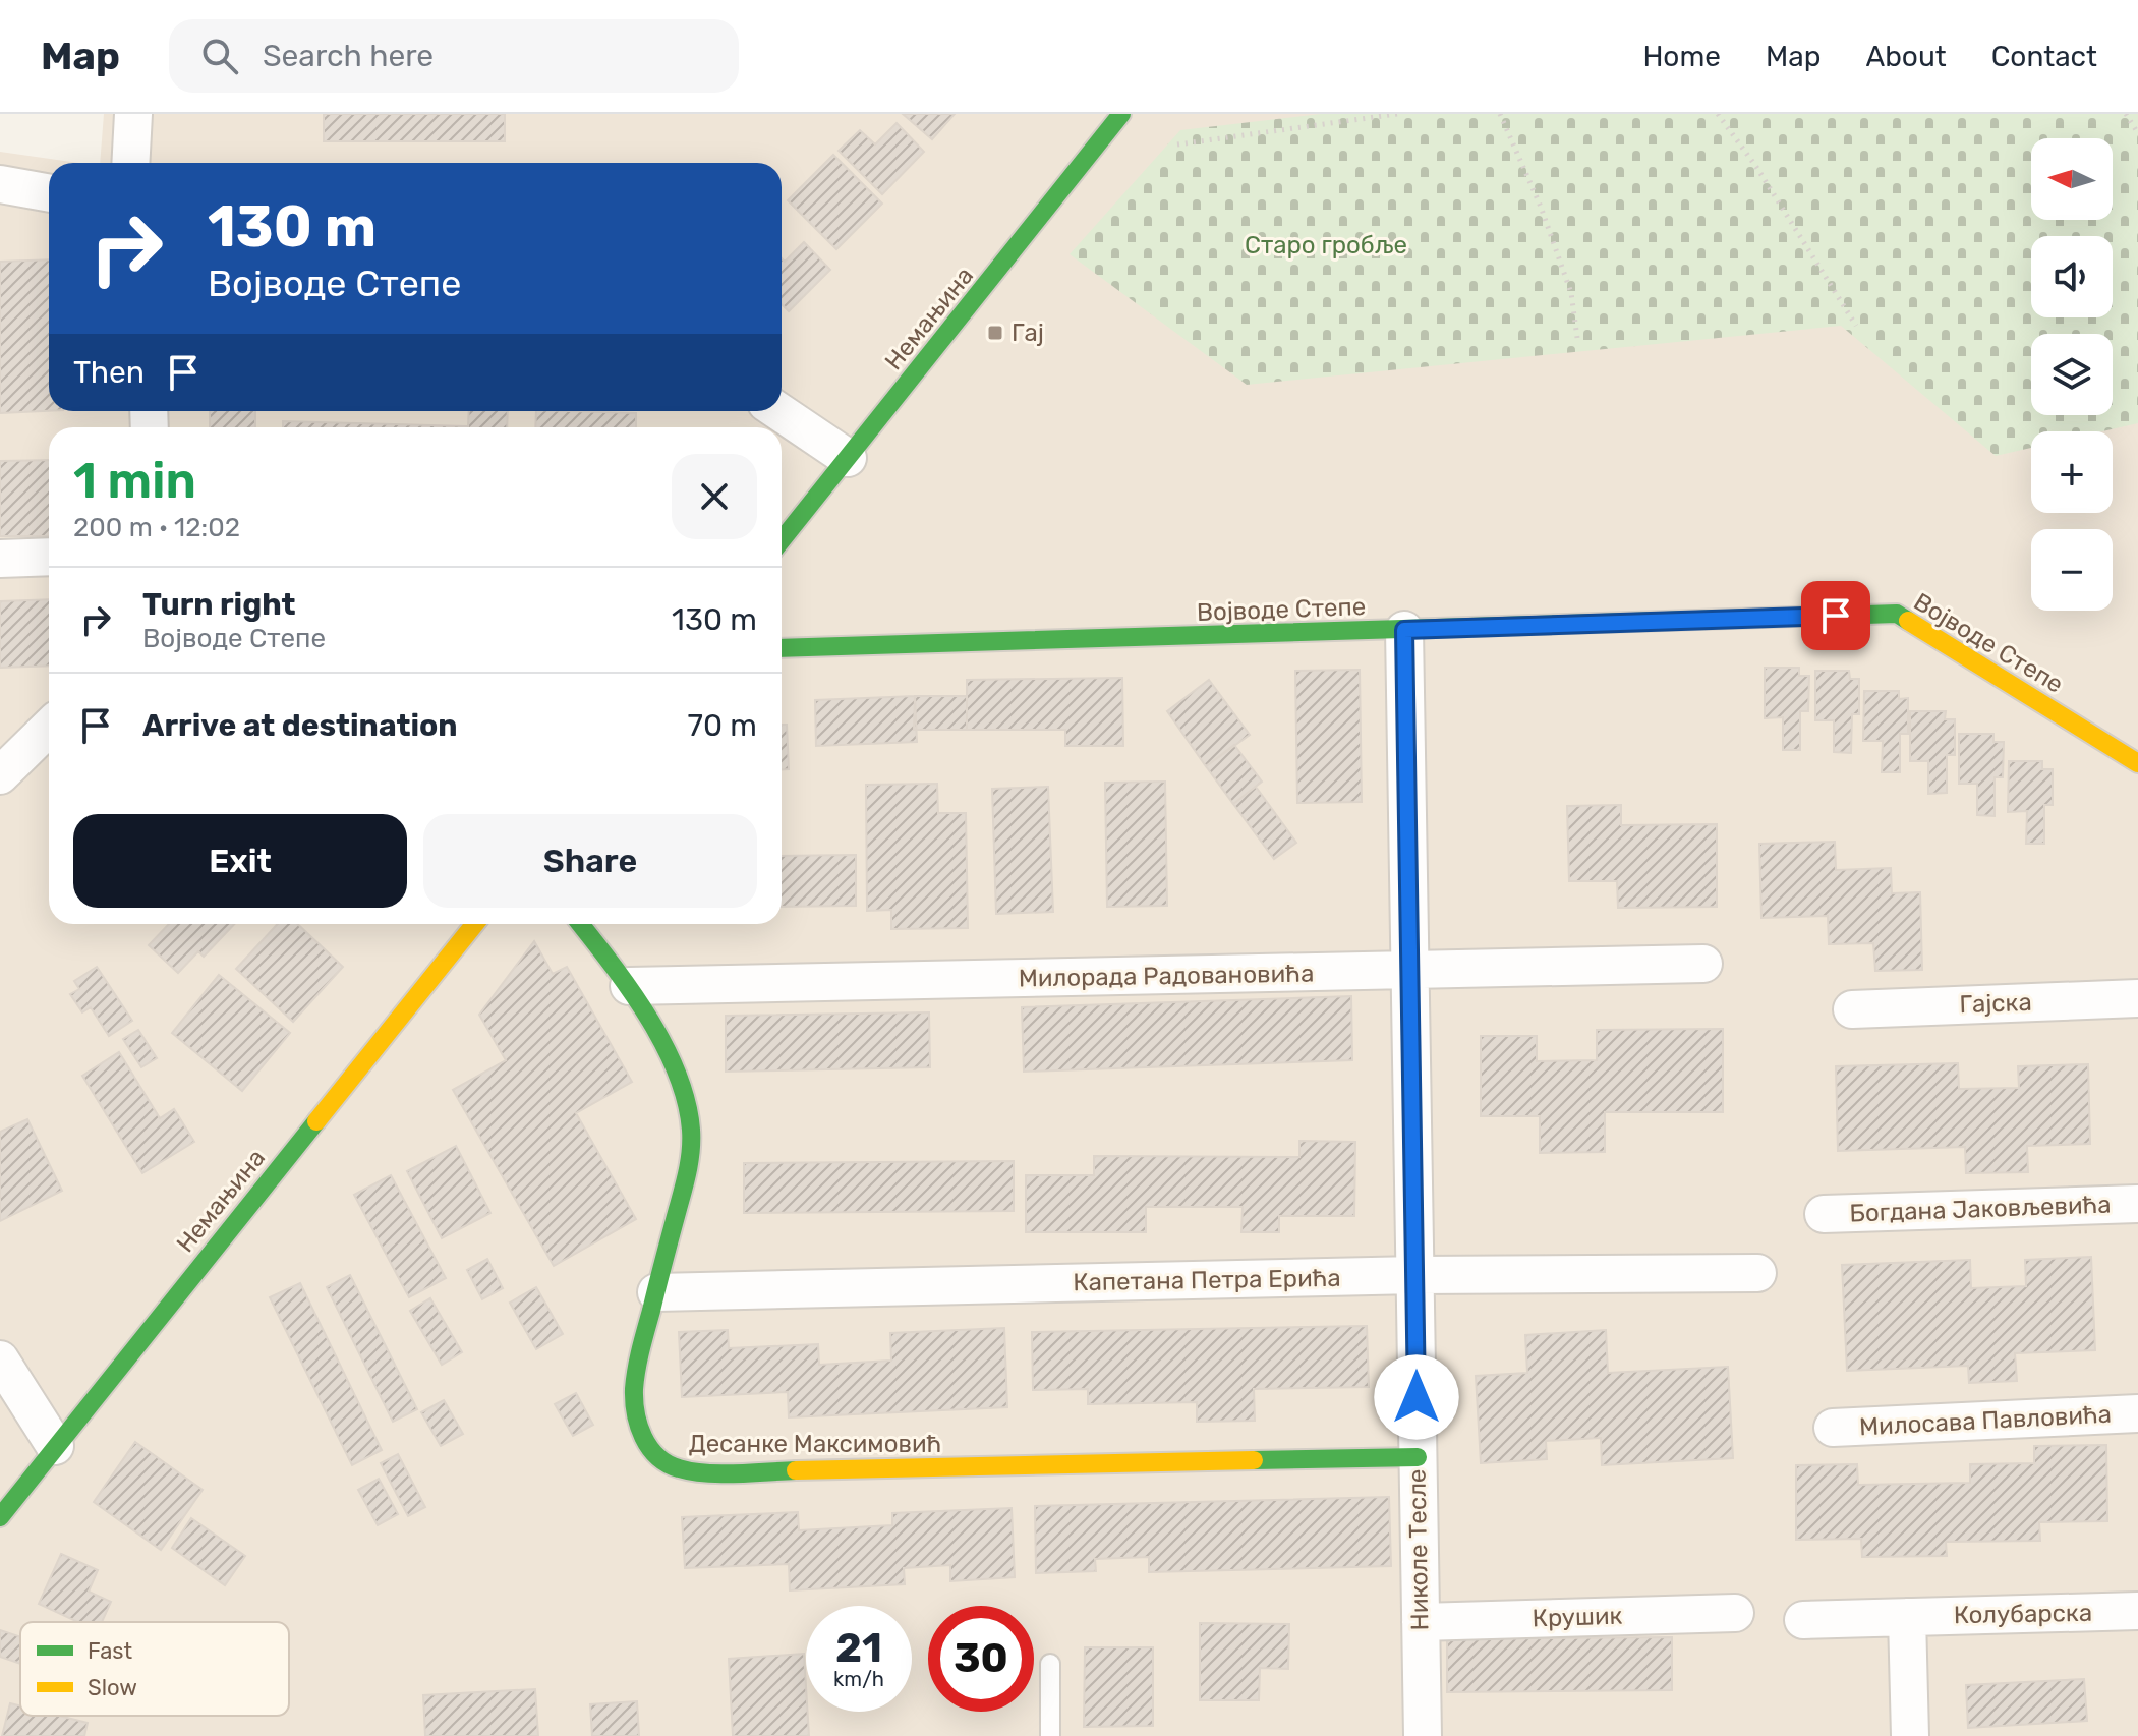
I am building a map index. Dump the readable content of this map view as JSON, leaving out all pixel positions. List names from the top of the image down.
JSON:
{
  "streets": {
    "street": [
      "Немањина",
      "Војводе Степе",
      "Милорада Радовановића",
      "Гајска",
      "Богдана Јаковљевића",
      "Капетана Петра Ерића",
      "Милосава Павловића",
      "Десанке Максимовић",
      "Николе Тесле",
      "Колубарска",
      "Крушик"
    ]
  },
  "crossings": [
    ["Војводе Степе", "Николе Тесле"],
    ["Милорада Радовановића", "Десанке Максимовић"],
    ["Милорада Радовановића", "Николе Тесле"],
    ["Капетана Петра Ерића", "Десанке Максимовић"],
    ["Капетана Петра Ерића", "Николе Тесле"],
    ["Десанке Максимовић", "Николе Тесле"],
    ["Николе Тесле", "Крушик"]
  ],
  "parks": ["Старо гробље"],
  "places": {
    "transit": ["Гај"]
  },
  "legend": ["Fast", "Slow"],
  "north": "left",
  "page": {
    "header": "Map",
    "search": "Search here",
    "nav": [
      "Home",
      "Map",
      "About",
      "Contact"
    ],
    "map_buttons": ["+", "−"],
    "turn": ["130 m", "Војводе Степе"],
    "then": "Then",
    "heading": ["1 min", "200 m · 12:02"],
    "list": [
      {
        "name": "Turn right",
        "note": "Војводе Степе",
        "value": "130 m"
      },
      {
        "name": "Arrive at destination",
        "value": "70 m"
      }
    ],
    "buttons": ["Exit", "Share"],
    "speed": "21 km/h",
    "limit": "30"
  }
}
